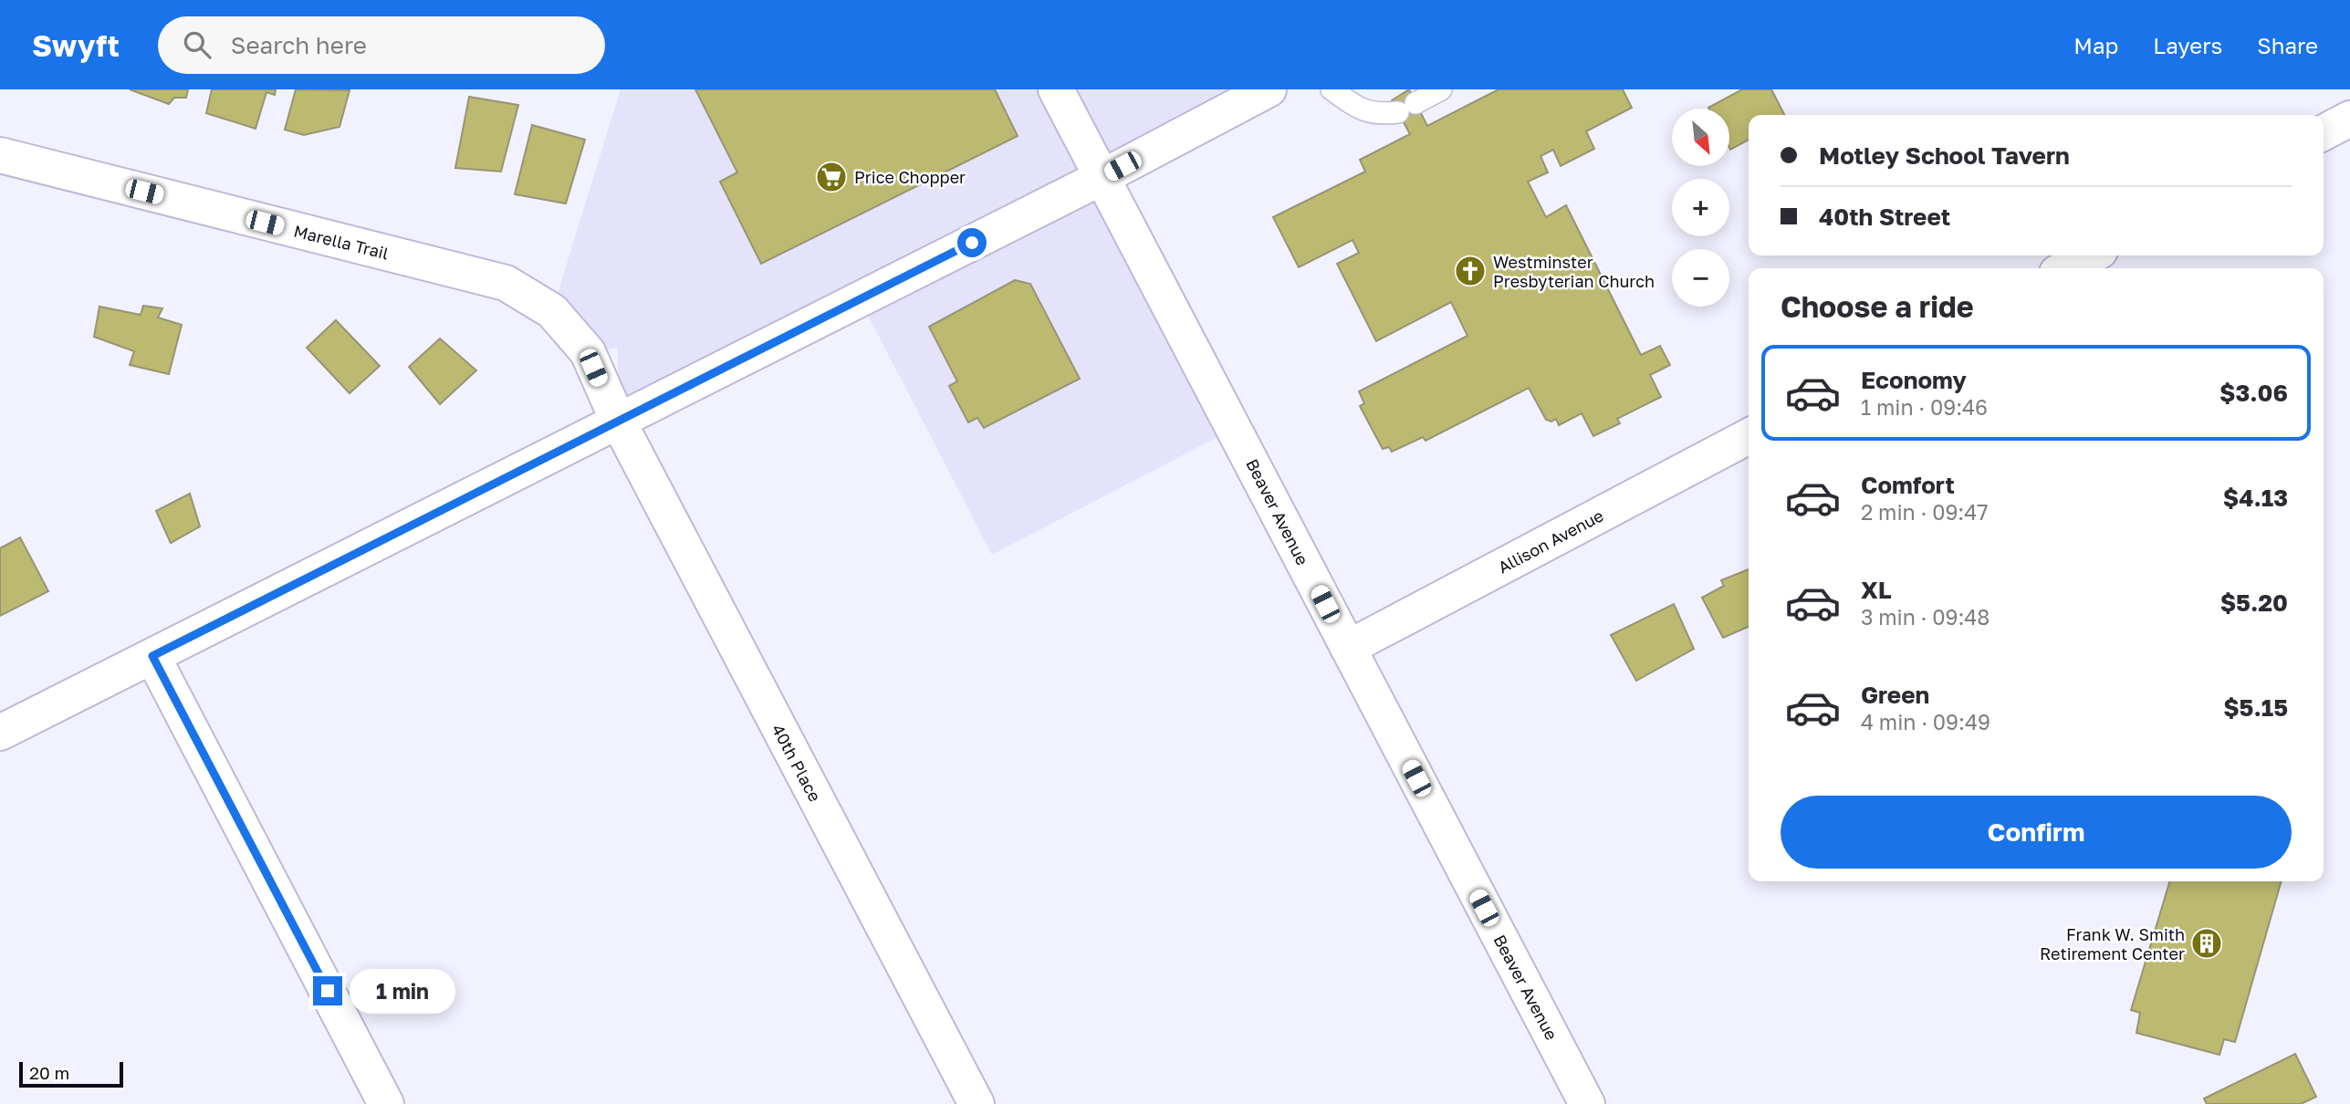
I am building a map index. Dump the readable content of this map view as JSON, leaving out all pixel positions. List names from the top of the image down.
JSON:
{
  "streets": {
    "street": [
      "Marella Trail",
      "Beaver Avenue",
      "Allison Avenue",
      "40th Place"
    ]
  },
  "crossings": [
    ["Marella Trail", "40th Place"],
    ["Beaver Avenue", "Allison Avenue"]
  ],
  "places": {
    "supermarket": ["Price Chopper"],
    "church": ["Westminster Presbyterian Church"],
    "building": ["Frank W. Smith Retirement Center"]
  },
  "scale_bar": "20 m",
  "north": "bottom right",
  "page": {
    "header": "Swyft",
    "search": "Search here",
    "nav": ["Map", "Layers", "Share"],
    "map_buttons": ["+", "−"],
    "banner": ["Motley School Tavern", "40th Street"],
    "heading": "Choose a ride",
    "list": [
      {
        "name": "Economy",
        "note": "1 min · 09:46",
        "value": "$3.06"
      },
      {
        "name": "Comfort",
        "note": "2 min · 09:47",
        "value": "$4.13"
      },
      {
        "name": "XL",
        "note": "3 min · 09:48",
        "value": "$5.20"
      },
      {
        "name": "Green",
        "note": "4 min · 09:49",
        "value": "$5.15"
      }
    ],
    "buttons": "Confirm",
    "bubble": "1 min",
    "scale": "20 m"
  }
}
